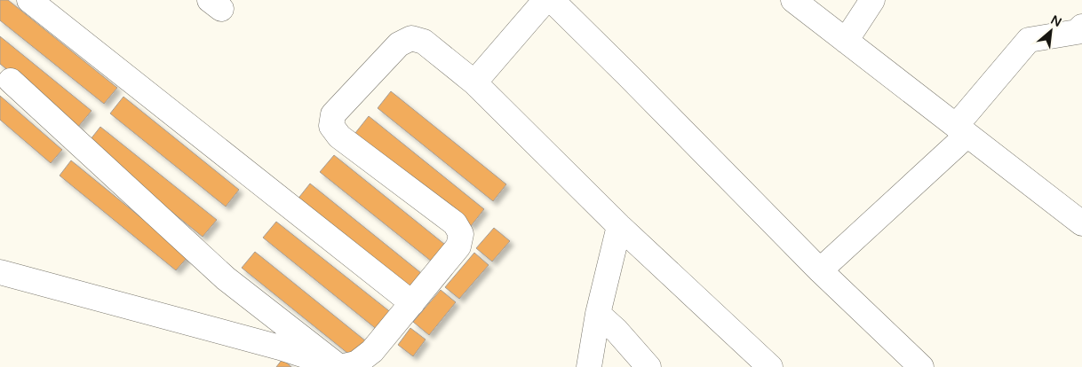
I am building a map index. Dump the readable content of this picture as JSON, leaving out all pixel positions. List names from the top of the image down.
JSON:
{
  "north": "top right"
}
